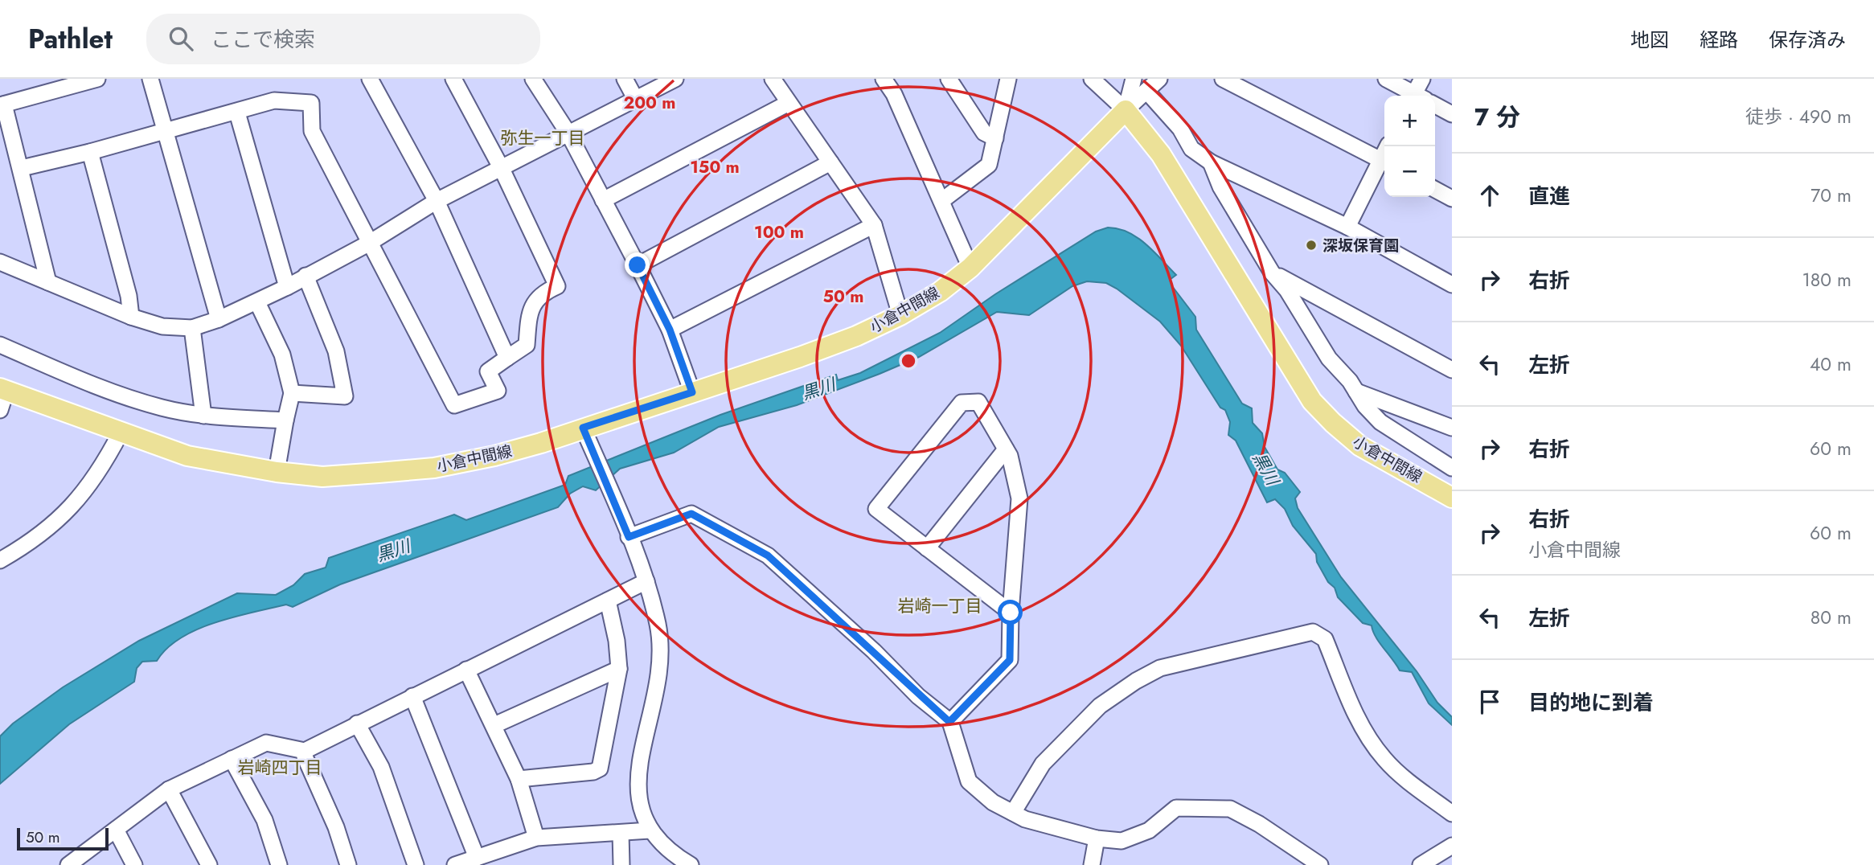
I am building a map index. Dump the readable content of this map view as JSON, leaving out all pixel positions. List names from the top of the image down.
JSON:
{
  "streets": {
    "main road": ["小倉中間線"]
  },
  "districts": ["弥生一丁目", "岩崎一丁目", "岩崎四丁目"],
  "water": ["黒川"],
  "places": ["深坂保育園"],
  "scale_bar": "50 m",
  "page": {
    "header": "Pathlet",
    "search": "ここで検索",
    "nav": ["地図", "経路", "保存済み"],
    "heading": ["7 分", "徒歩 · 490 m"],
    "map_buttons": ["+", "−"],
    "list": [
      ["直進", "70 m"],
      ["右折", "180 m"],
      ["左折", "40 m"],
      ["右折", "60 m"],
      ["右折", "小倉中間線", "60 m"],
      ["左折", "80 m"],
      "目的地に到着"
    ],
    "scale": "50 m"
  },
  "rings": [
    "200 m",
    "150 m",
    "100 m",
    "50 m"
  ]
}
